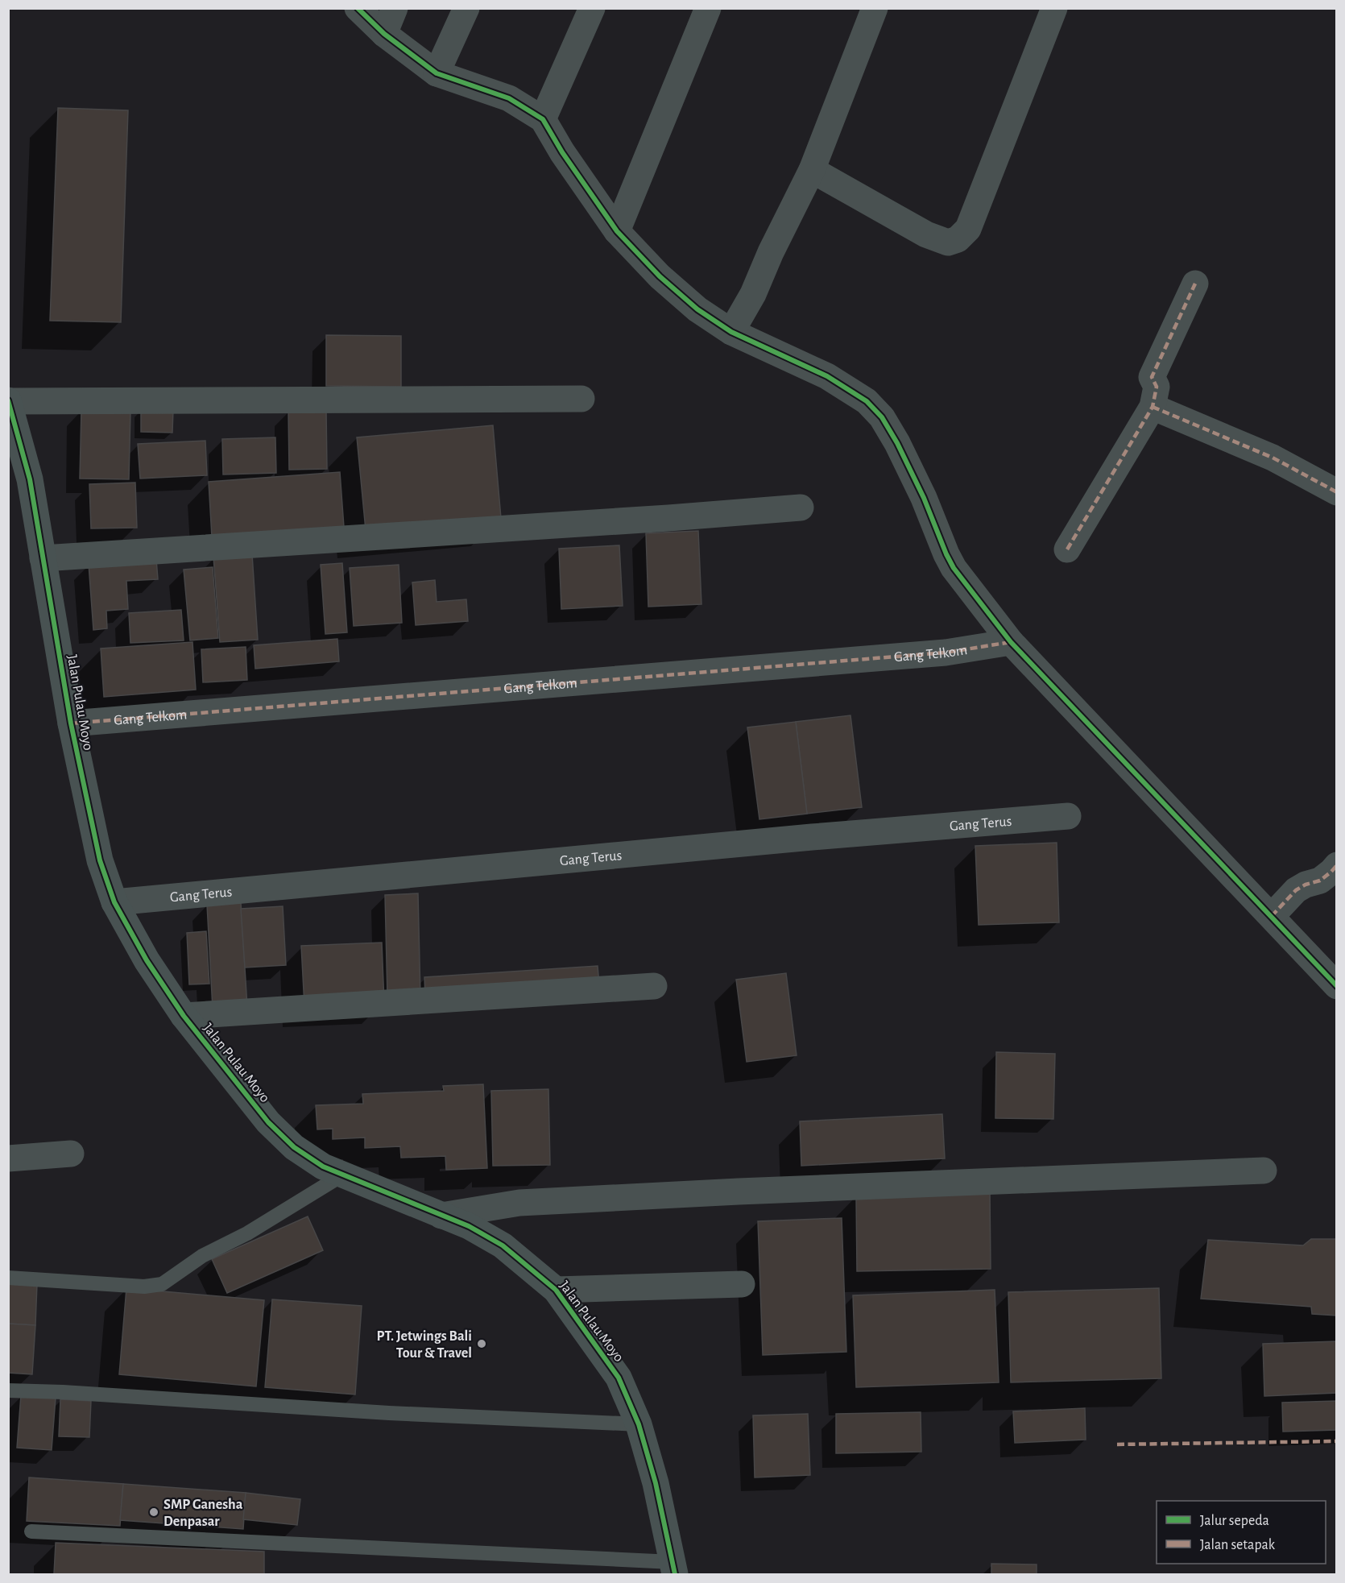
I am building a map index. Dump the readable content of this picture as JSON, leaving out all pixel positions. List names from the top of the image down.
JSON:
{
  "streets": {
    "street": ["Gang Telkom", "Jalan Pulau Moyo", "Gang Terus"]
  },
  "crossings": [
    ["Gang Telkom", "Jalan Pulau Moyo"],
    ["Jalan Pulau Moyo", "Gang Terus"]
  ],
  "places": ["PT. Jetwings Bali Tour & Travel", "SMP Ganesha Denpasar"],
  "legend": ["Jalur sepeda", "Jalan setapak"]
}
